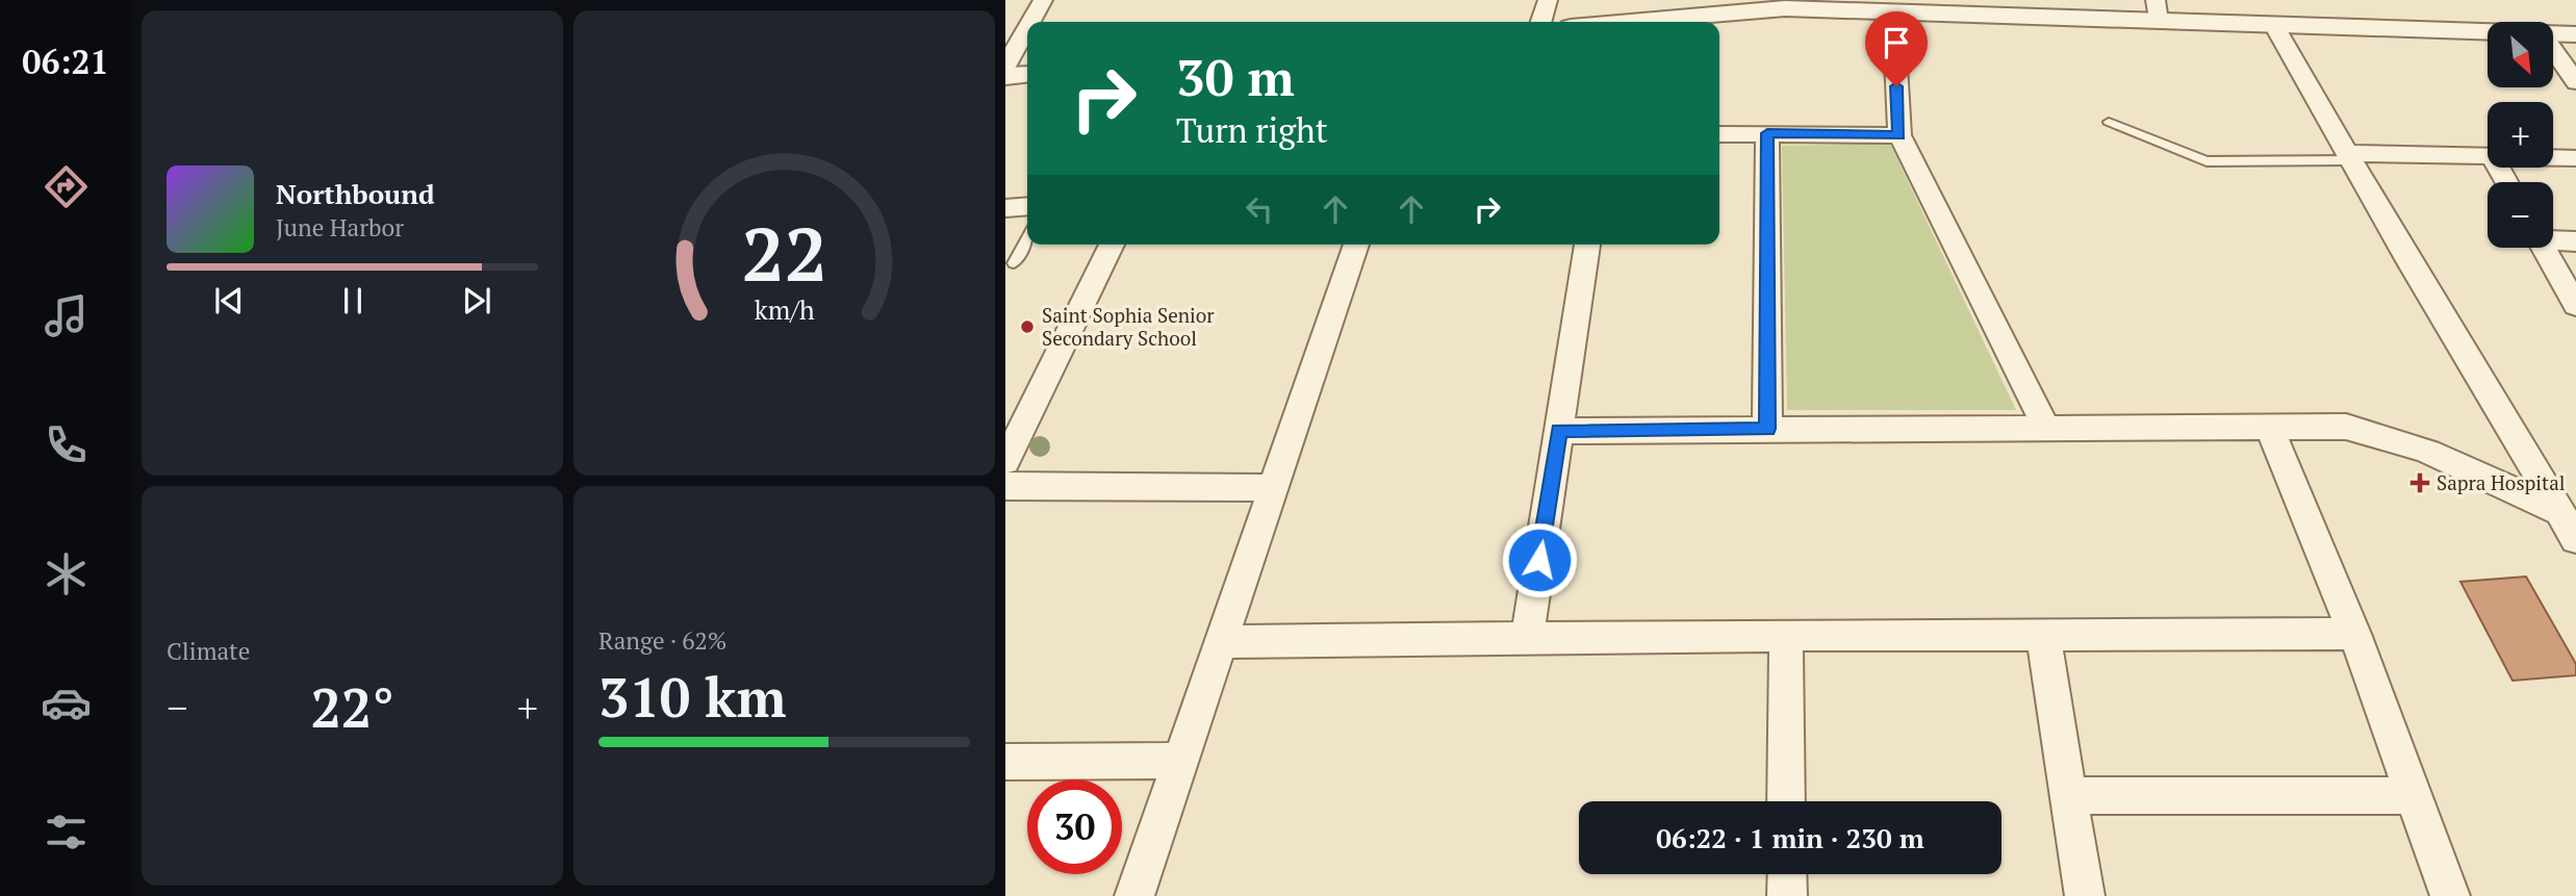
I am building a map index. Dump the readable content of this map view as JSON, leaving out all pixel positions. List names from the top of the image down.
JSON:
{
  "places": {
    "other": ["Saint Sophia Senior Secondary School"],
    "health": ["Sapra Hospital"]
  },
  "north": "bottom right",
  "page": {
    "tabs": "06:21",
    "map_buttons": ["+", "−"],
    "turn": ["30 m", "Turn right"],
    "song": ["Northbound", "June Harbor"],
    "tile": [
      "Climate",
      ["Range · 62%", "310 km"]
    ],
    "heat": ["−", "22°", "+"],
    "limit": "30",
    "trip": "06:22 · 1 min · 230 m",
    "gauge": ["22", "km/h"]
  }
}
